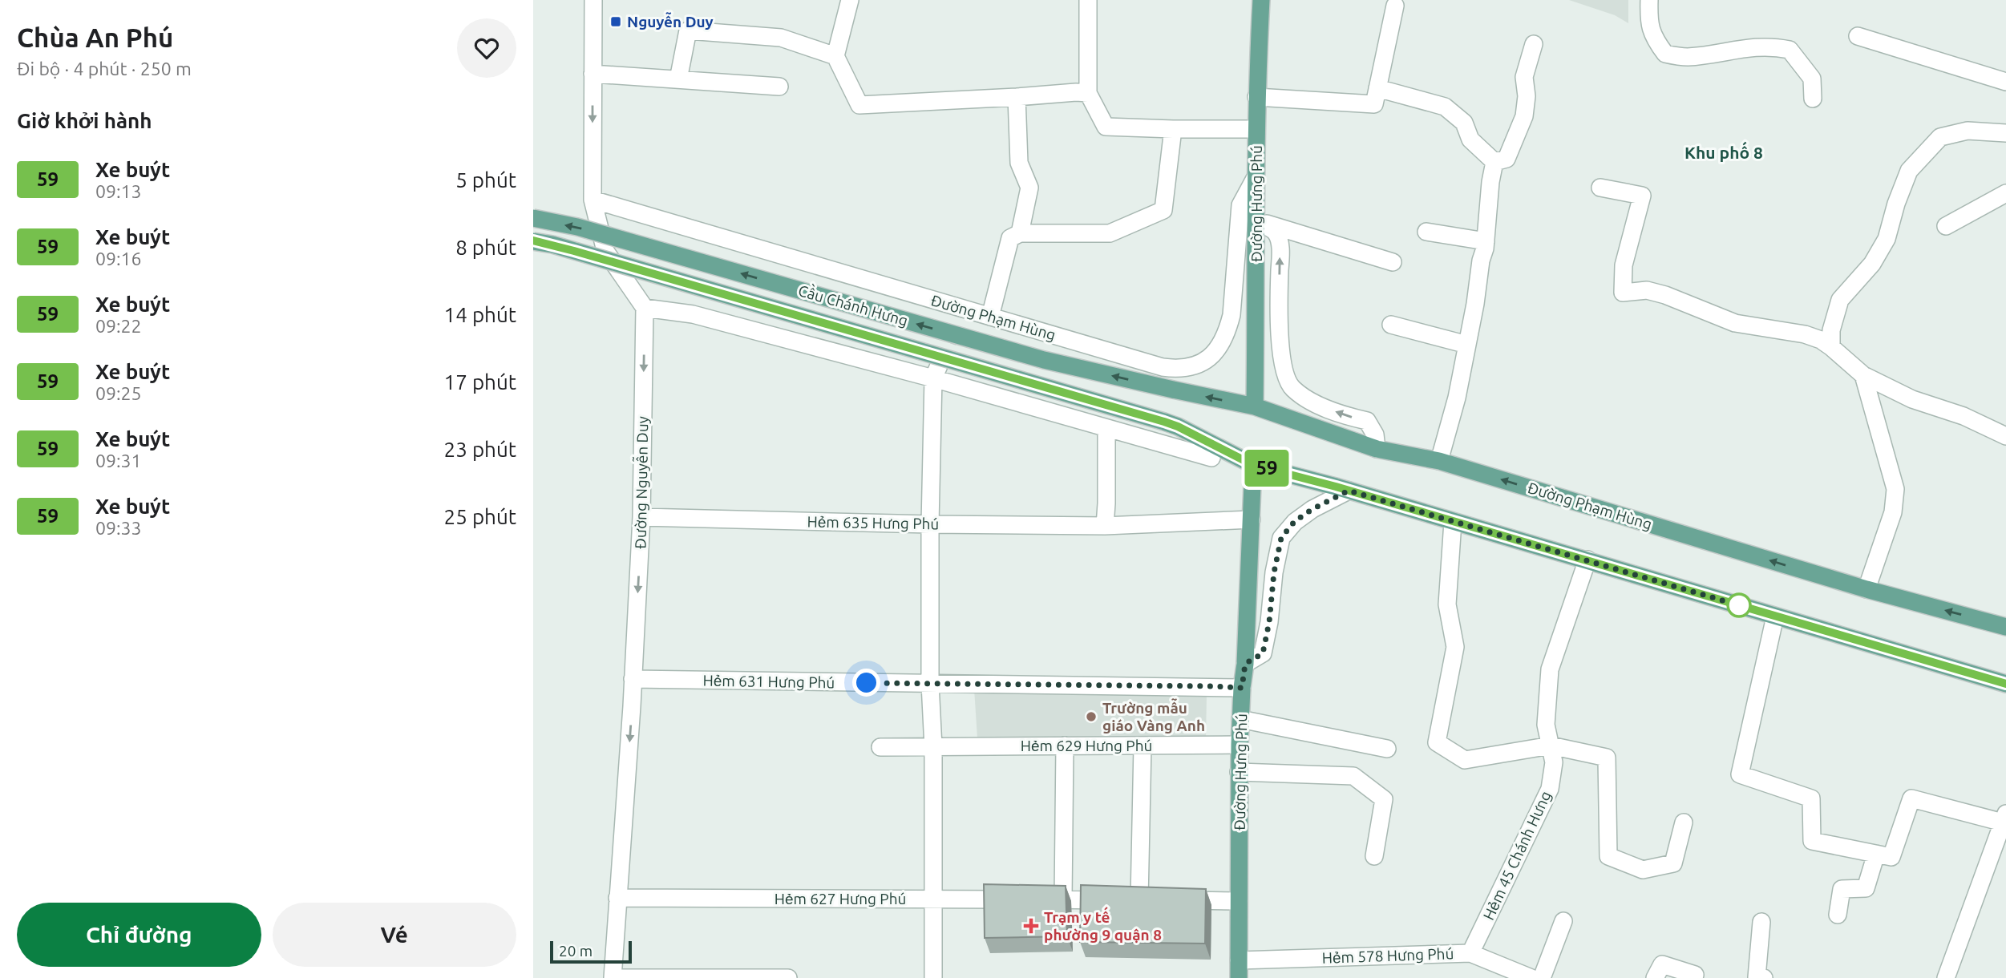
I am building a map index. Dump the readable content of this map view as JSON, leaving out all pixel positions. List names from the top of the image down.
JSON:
{
  "streets": {
    "main road": ["Đường Hưng Phú", "Cầu Chánh Hưng", "Đường Phạm Hùng"],
    "street": [
      "Đường Nguyễn Duy",
      "Hẻm 635 Hưng Phú",
      "Hẻm 631 Hưng Phú",
      "Hẻm 629 Hưng Phú",
      "Hẻm 45 Chánh Hưng",
      "Hẻm 627 Hưng Phú",
      "Hẻm 578 Hưng Phú"
    ]
  },
  "crossings": [
    ["Đường Hưng Phú", "Cầu Chánh Hưng"],
    ["Đường Hưng Phú", "Đường Phạm Hùng"],
    ["Đường Hưng Phú", "Hẻm 635 Hưng Phú"],
    ["Đường Hưng Phú", "Hẻm 631 Hưng Phú"],
    ["Đường Hưng Phú", "Hẻm 629 Hưng Phú"],
    ["Đường Hưng Phú", "Hẻm 578 Hưng Phú"],
    ["Cầu Chánh Hưng", "Đường Phạm Hùng"],
    ["Đường Nguyễn Duy", "Hẻm 635 Hưng Phú"],
    ["Đường Nguyễn Duy", "Hẻm 631 Hưng Phú"],
    ["Đường Nguyễn Duy", "Hẻm 627 Hưng Phú"],
    ["Hẻm 629 Hưng Phú", "Hẻm 627 Hưng Phú"],
    ["Hẻm 45 Chánh Hưng", "Hẻm 578 Hưng Phú"]
  ],
  "one_way": ["Đường Phạm Hùng", "Đường Nguyễn Duy"],
  "districts": ["Khu phố 8"],
  "places": {
    "transit": ["Nguyễn Duy"],
    "other": ["Trường mẫu giáo Vàng Anh"],
    "health": ["Trạm y tế phường 9 quận 8"]
  },
  "lines": ["bus line 59"],
  "scale_bar": "20 m",
  "page": {
    "heading": [
      ["Chùa An Phú", "Đi bộ · 4 phút · 250 m"],
      "Giờ khởi hành"
    ],
    "on_map": "59",
    "list": [
      {
        "mark": "59",
        "name": "Xe buýt",
        "note": "09:13",
        "value": "5 phút"
      },
      {
        "mark": "59",
        "name": "Xe buýt",
        "note": "09:16",
        "value": "8 phút"
      },
      {
        "mark": "59",
        "name": "Xe buýt",
        "note": "09:22",
        "value": "14 phút"
      },
      {
        "mark": "59",
        "name": "Xe buýt",
        "note": "09:25",
        "value": "17 phút"
      },
      {
        "mark": "59",
        "name": "Xe buýt",
        "note": "09:31",
        "value": "23 phút"
      },
      {
        "mark": "59",
        "name": "Xe buýt",
        "note": "09:33",
        "value": "25 phút"
      }
    ],
    "buttons": ["Chỉ đường", "Vé"],
    "scale": "20 m"
  }
}
